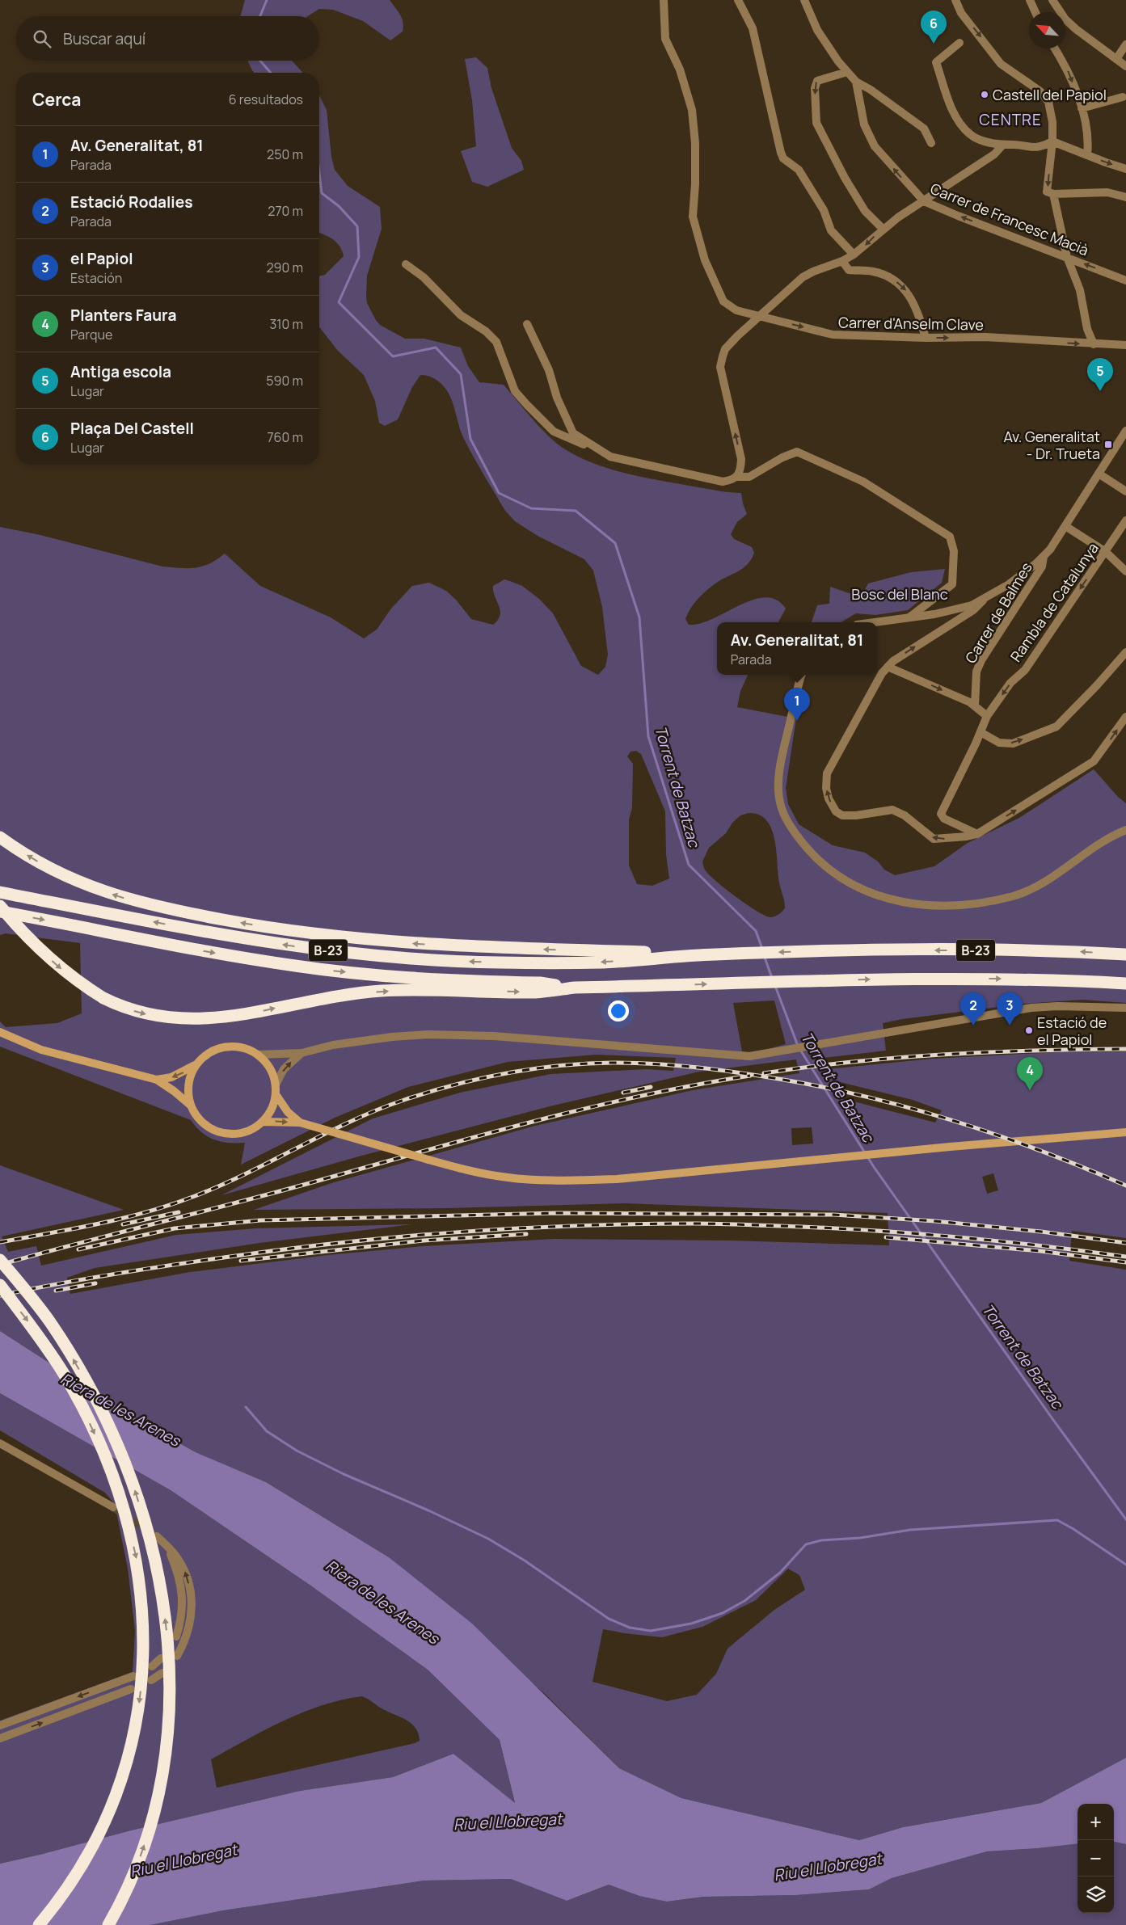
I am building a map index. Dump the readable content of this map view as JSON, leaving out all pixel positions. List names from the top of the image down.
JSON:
{
  "streets": {
    "highway": ["B-23"],
    "street": [
      "Carrer de Francesc Macià",
      "Carrer d'Anselm Clave",
      "Rambla de Catalunya",
      "Carrer de Balmes"
    ]
  },
  "one_way": ["Carrer de Francesc Macià", "Carrer d'Anselm Clave"],
  "districts": ["CENTRE"],
  "water": ["Torrent de Batzac", "Riera de les Arenes", "Riu el Llobregat"],
  "parks": ["Bosc del Blanc"],
  "places": {
    "other": ["Castell del Papiol", "Estació de el Papiol"],
    "transit": ["Av. Generalitat - Dr. Trueta"]
  },
  "north": "top left",
  "page": {
    "pins": [
      "6",
      "5",
      "1",
      "2",
      "3",
      "4"
    ],
    "search": "Buscar aquí",
    "heading": ["Cerca", "6 resultados"],
    "list": [
      {
        "mark": "1",
        "name": "Av. Generalitat, 81",
        "note": "Parada",
        "value": "250 m"
      },
      {
        "mark": "2",
        "name": "Estació Rodalies",
        "note": "Parada",
        "value": "270 m"
      },
      {
        "mark": "3",
        "name": "el Papiol",
        "note": "Estación",
        "value": "290 m"
      },
      {
        "mark": "4",
        "name": "Planters Faura",
        "note": "Parque",
        "value": "310 m"
      },
      {
        "mark": "5",
        "name": "Antiga escola",
        "note": "Lugar",
        "value": "590 m"
      },
      {
        "mark": "6",
        "name": "Plaça Del Castell",
        "note": "Lugar",
        "value": "760 m"
      }
    ],
    "popup": ["Av. Generalitat, 81", "Parada"],
    "map_buttons": ["+", "−"]
  }
}
